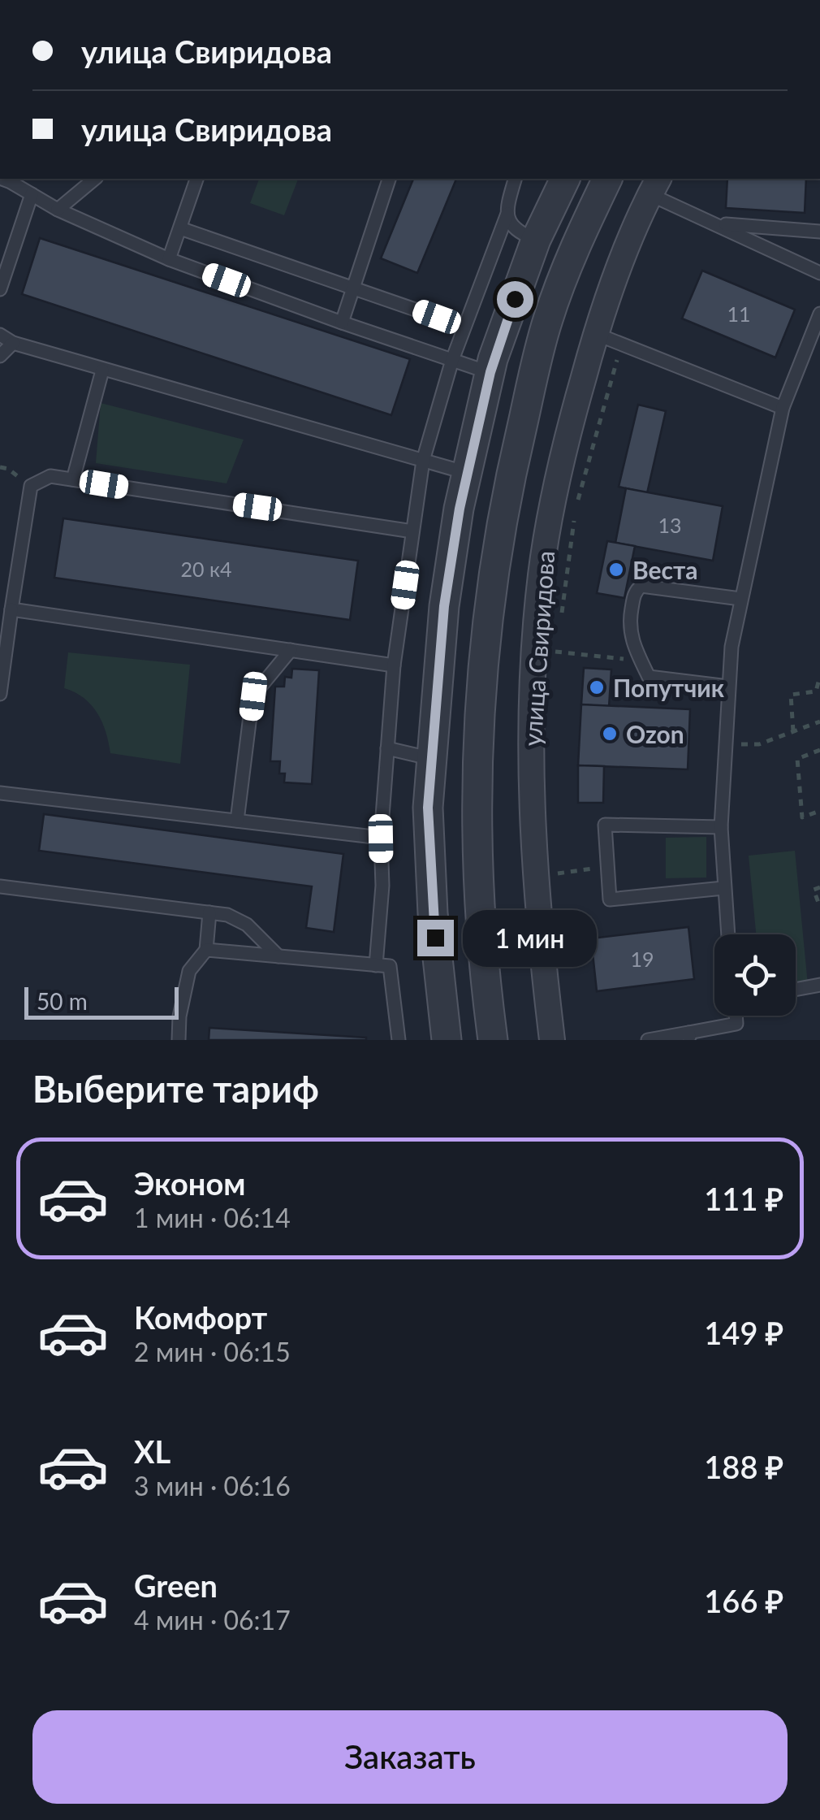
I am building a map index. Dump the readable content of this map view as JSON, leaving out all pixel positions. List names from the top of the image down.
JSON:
{
  "streets": {
    "street": ["улица Свиридова"]
  },
  "places": ["Веста", "Попутчик", "Ozon"],
  "house_numbers": [
    "11",
    "13",
    "20 к4",
    "19"
  ],
  "scale_bar": "50 m",
  "page": {
    "banner": ["улица Свиридова", "улица Свиридова"],
    "bubble": "1 мин",
    "scale": "50 m",
    "heading": "Выберите тариф",
    "list": [
      {
        "name": "Эконом",
        "note": "1 мин · 06:14",
        "value": "111 ₽"
      },
      {
        "name": "Комфорт",
        "note": "2 мин · 06:15",
        "value": "149 ₽"
      },
      {
        "name": "XL",
        "note": "3 мин · 06:16",
        "value": "188 ₽"
      },
      {
        "name": "Green",
        "note": "4 мин · 06:17",
        "value": "166 ₽"
      }
    ],
    "buttons": "Заказать"
  }
}
